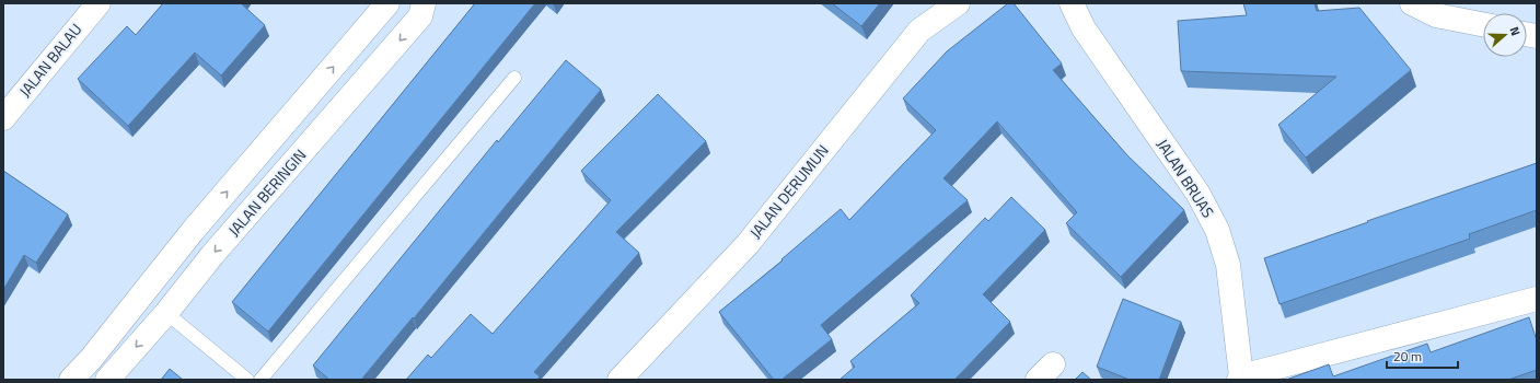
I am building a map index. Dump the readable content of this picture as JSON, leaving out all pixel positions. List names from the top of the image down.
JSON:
{
  "streets": {
    "street": [
      "JALAN BALAU",
      "JALAN BRUAS",
      "JALAN DERUMUN",
      "JALAN BERINGIN"
    ]
  },
  "scale_bar": "20 m",
  "north": "right"
}
